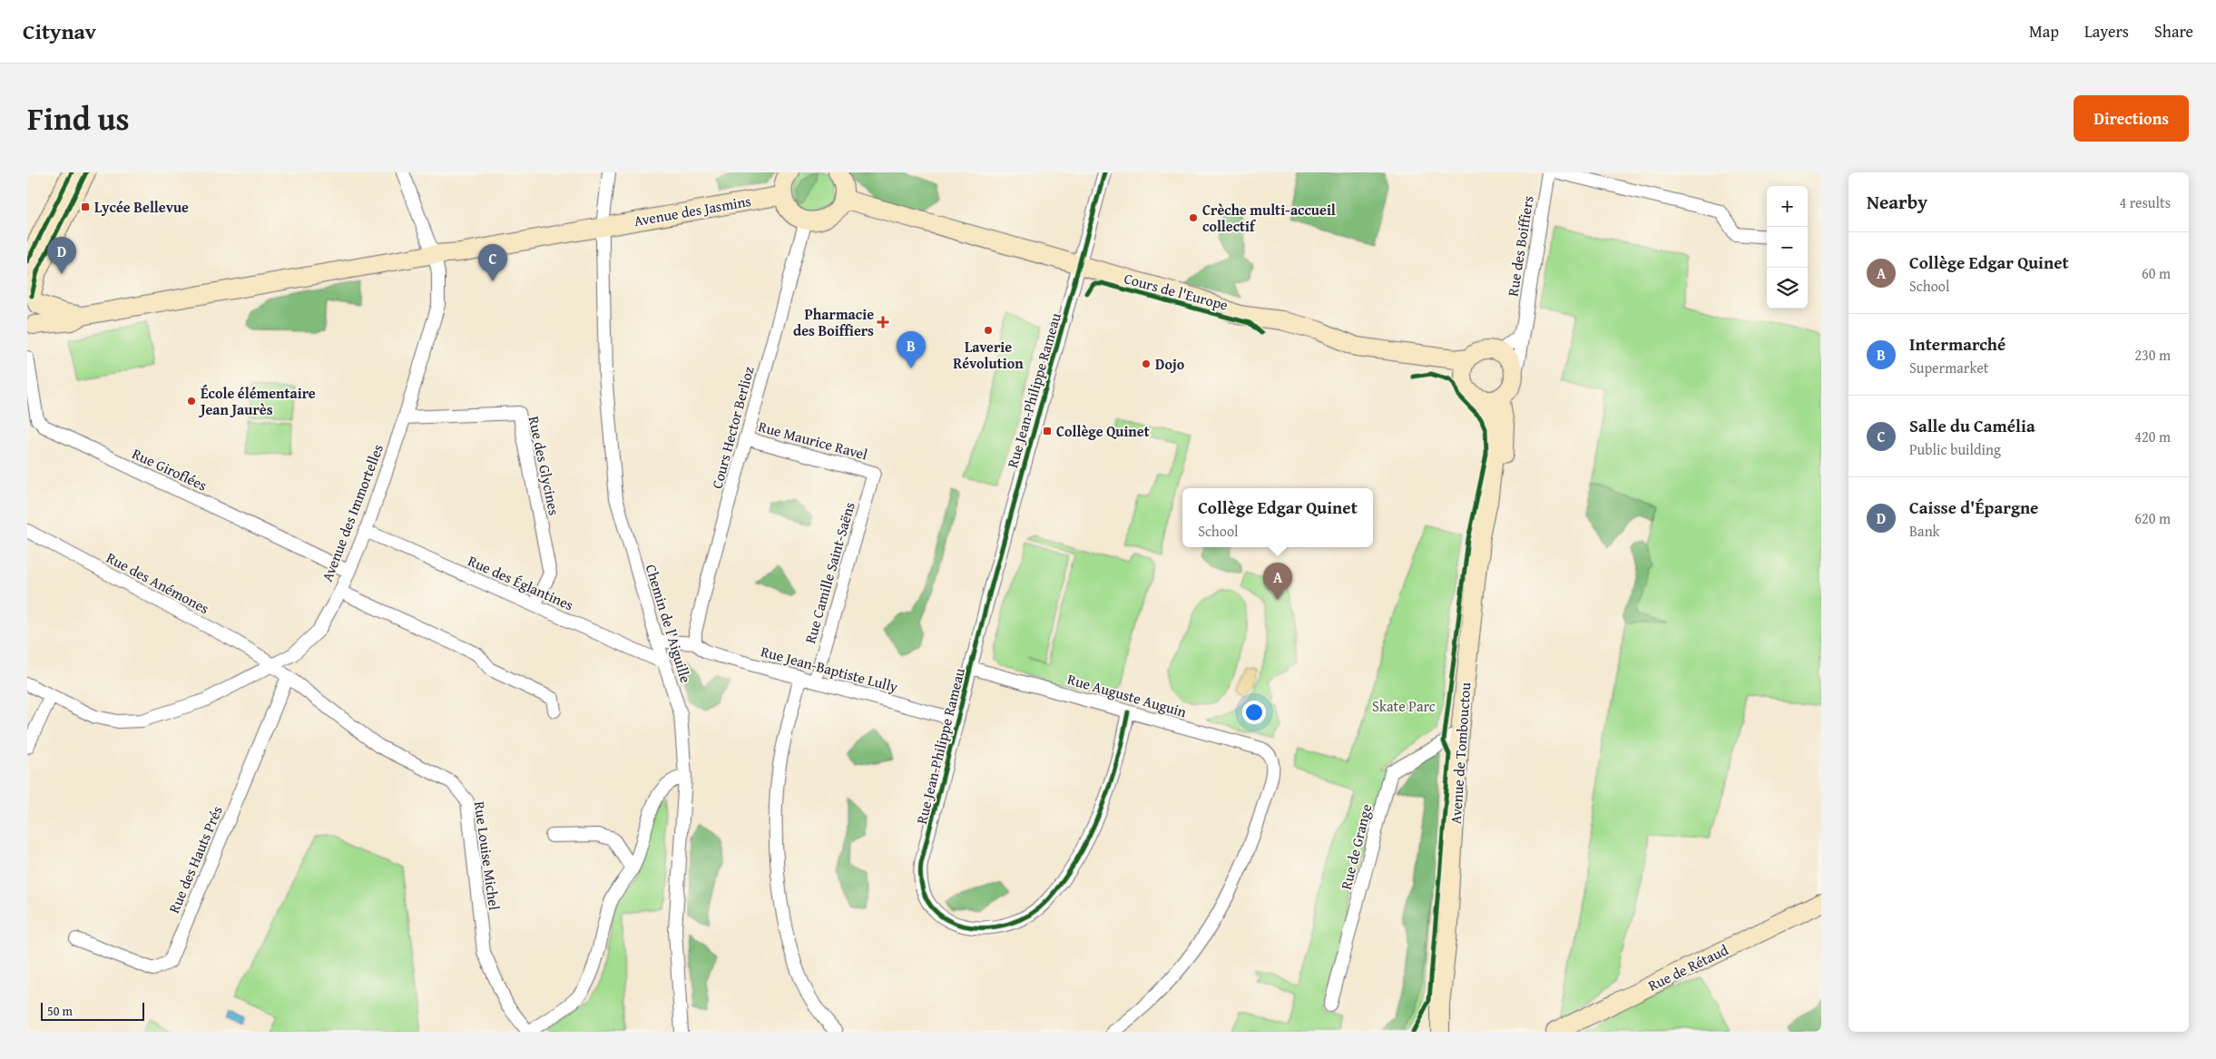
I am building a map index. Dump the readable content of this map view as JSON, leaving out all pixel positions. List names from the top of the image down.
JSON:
{
  "streets": {
    "street": [
      "Avenue des Jasmins",
      "Rue des Boiffiers",
      "Cours de l'Europe",
      "Rue Jean-Philippe Rameau",
      "Cours Hector Berlioz",
      "Rue Maurice Ravel",
      "Rue des Glycines",
      "Rue Giroflées",
      "Avenue des Immortelles",
      "Rue Camille Saint-Saëns",
      "Rue des Anémones",
      "Rue des Églantines",
      "Chemin de l'Aiguille",
      "Rue Jean-Baptiste Lully",
      "Rue Auguste Auguin",
      "Avenue de Tombouctou",
      "Rue de Grange",
      "Rue Louise Michel",
      "Rue des Hauts Prés",
      "Rue de Rétaud"
    ]
  },
  "crossings": [
    ["Avenue des Jasmins", "Avenue des Immortelles"],
    ["Avenue des Jasmins", "Chemin de l'Aiguille"],
    ["Rue des Boiffiers", "Cours de l'Europe"],
    ["Rue des Boiffiers", "Avenue de Tombouctou"],
    ["Cours de l'Europe", "Rue Jean-Philippe Rameau"],
    ["Cours de l'Europe", "Avenue de Tombouctou"],
    ["Rue Jean-Philippe Rameau", "Rue Jean-Baptiste Lully"],
    ["Rue Jean-Philippe Rameau", "Rue Auguste Auguin"],
    ["Cours Hector Berlioz", "Rue Maurice Ravel"],
    ["Cours Hector Berlioz", "Rue Jean-Baptiste Lully"],
    ["Rue Maurice Ravel", "Rue Camille Saint-Saëns"],
    ["Rue des Glycines", "Avenue des Immortelles"],
    ["Rue des Glycines", "Rue des Églantines"],
    ["Rue Giroflées", "Avenue des Immortelles"],
    ["Avenue des Immortelles", "Rue des Anémones"],
    ["Avenue des Immortelles", "Rue des Églantines"],
    ["Avenue des Immortelles", "Rue Louise Michel"],
    ["Rue Camille Saint-Saëns", "Rue Jean-Baptiste Lully"],
    ["Rue des Anémones", "Rue Louise Michel"],
    ["Rue des Églantines", "Chemin de l'Aiguille"],
    ["Avenue de Tombouctou", "Rue de Grange"],
    ["Rue Louise Michel", "Rue des Hauts Prés"]
  ],
  "parks": ["Skate Parc"],
  "places": {
    "transit": ["Lycée Bellevue", "Collège Quinet"],
    "other": [
      "Crèche multi-accueil collectif",
      "Laverie Révolution",
      "Dojo",
      "École élémentaire Jean Jaurès"
    ],
    "health": ["Pharmacie des Boiffiers"]
  },
  "scale_bar": "50 m",
  "page": {
    "header": "Citynav",
    "nav": ["Map", "Layers", "Share"],
    "title": "Find us",
    "buttons": "Directions",
    "heading": ["Nearby", "4 results"],
    "map_buttons": ["+", "−"],
    "list": [
      {
        "mark": "A",
        "name": "Collège Edgar Quinet",
        "note": "School",
        "value": "60 m"
      },
      {
        "mark": "B",
        "name": "Intermarché",
        "note": "Supermarket",
        "value": "230 m"
      },
      {
        "mark": "C",
        "name": "Salle du Camélia",
        "note": "Public building",
        "value": "420 m"
      },
      {
        "mark": "D",
        "name": "Caisse d'Épargne",
        "note": "Bank",
        "value": "620 m"
      }
    ],
    "pins": [
      "D",
      "C",
      "B",
      "A"
    ],
    "popup": ["Collège Edgar Quinet", "School"],
    "scale": "50 m"
  }
}
